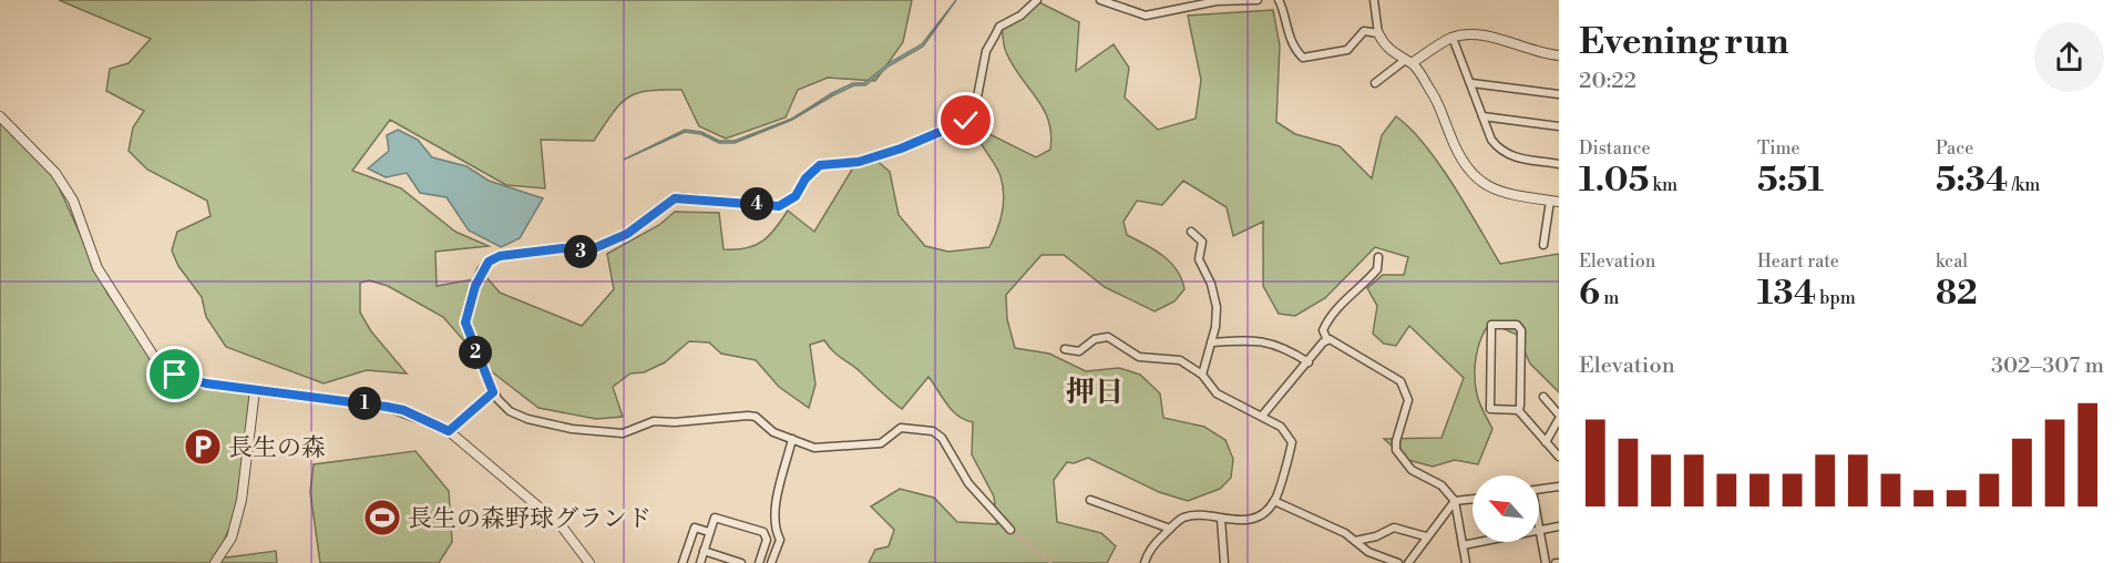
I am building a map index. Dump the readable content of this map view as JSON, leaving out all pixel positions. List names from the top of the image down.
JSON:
{
  "districts": ["押日"],
  "places": {
    "parking": ["長生の森"],
    "sports": ["長生の森野球グランド"]
  },
  "north": "top left",
  "page": {
    "heading": ["Evening run", "20:22"],
    "stats": [
      ["Distance", "1.05 km"],
      ["Time", "5:51"],
      ["Pace", "5:34 /km"],
      ["Elevation", "6 m"],
      ["Heart rate", "134 bpm"],
      ["kcal", "82"]
    ],
    "pins": [
      "4",
      "3",
      "2",
      "1"
    ],
    "chart": ["Elevation", "302–307 m"]
  }
}
